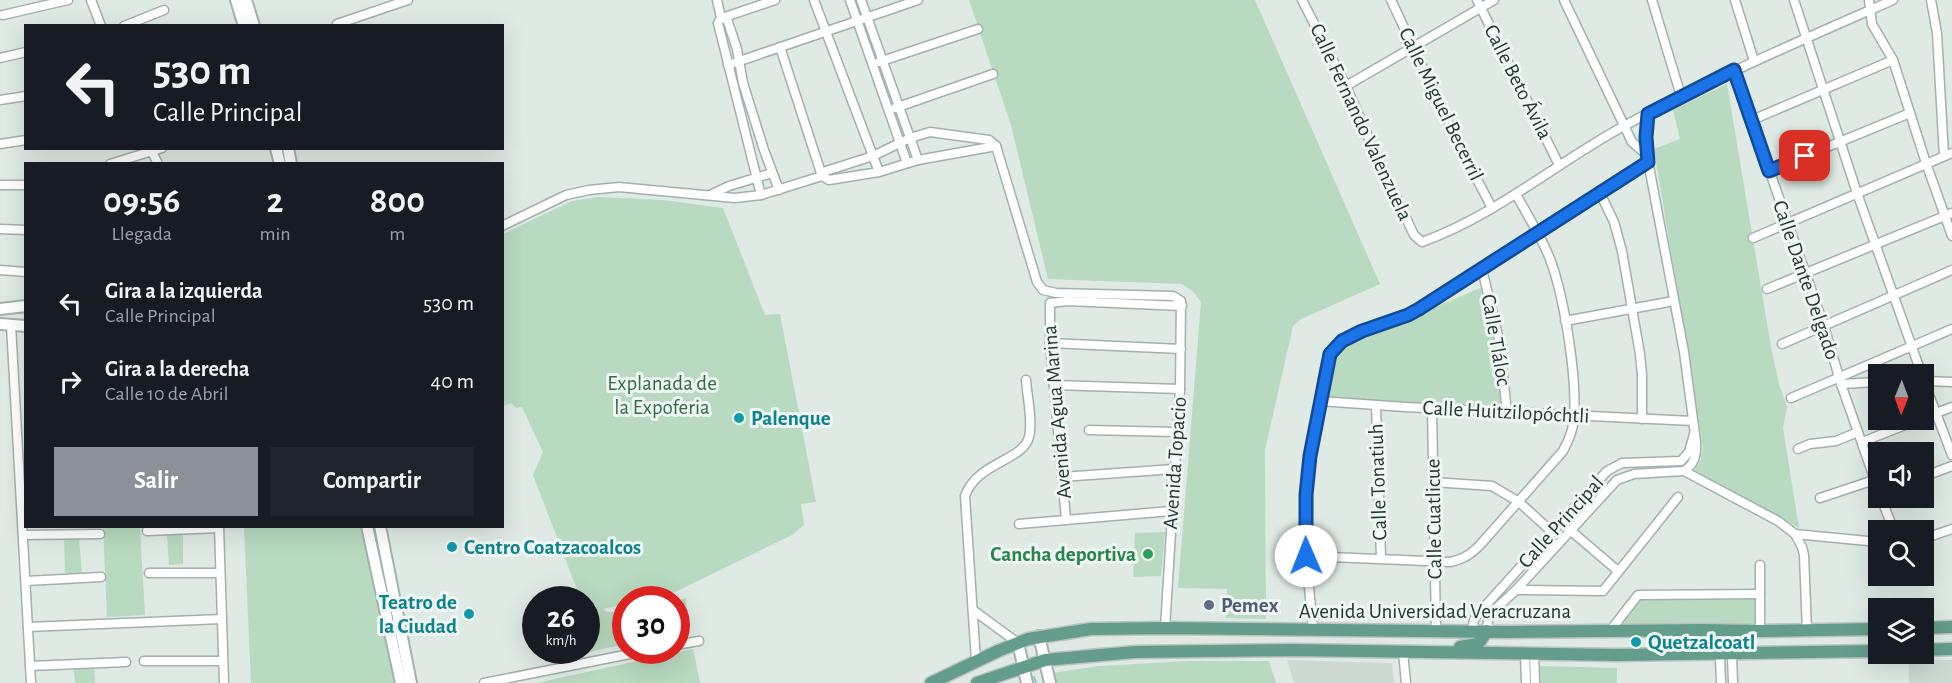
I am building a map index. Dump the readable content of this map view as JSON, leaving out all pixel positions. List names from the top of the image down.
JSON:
{
  "streets": {
    "main road": ["Avenida Universidad Veracruzana"],
    "street": [
      "Calle Beto Ávila",
      "Calle Miguel Becerril",
      "Calle Fernando Valenzuela",
      "Calle Dante Delgado",
      "Calle Tláloc",
      "Avenida Agua Marina",
      "Calle Huitzilopóchtli",
      "Avenida Topacio",
      "Calle Tonatiuh",
      "Calle Cuatlicue",
      "Calle Principal"
    ]
  },
  "crossings": [
    ["Calle Miguel Becerril", "Calle Fernando Valenzuela"],
    ["Calle Tláloc", "Calle Huitzilopóchtli"],
    ["Avenida Agua Marina", "Avenida Topacio"],
    ["Calle Huitzilopóchtli", "Calle Tonatiuh"],
    ["Calle Huitzilopóchtli", "Calle Cuatlicue"],
    ["Calle Huitzilopóchtli", "Calle Principal"],
    ["Avenida Topacio", "Avenida Universidad Veracruzana"],
    ["Calle Cuatlicue", "Avenida Universidad Veracruzana"],
    ["Calle Principal", "Avenida Universidad Veracruzana"]
  ],
  "parks": ["Explanada de la Expoferia"],
  "places": [
    "Palenque",
    "Centro Coatzacoalcos",
    "Cancha deportiva",
    "Pemex",
    "Teatro de la Ciudad",
    "Quetzalcoatl"
  ],
  "north": "bottom",
  "page": {
    "turn": ["530 m", "Calle Principal"],
    "eta": [
      "09:56",
      "Llegada",
      "2",
      "min",
      "800",
      "m"
    ],
    "list": [
      {
        "name": "Gira a la izquierda",
        "note": "Calle Principal",
        "value": "530 m"
      },
      {
        "name": "Gira a la derecha",
        "note": "Calle 10 de Abril",
        "value": "40 m"
      }
    ],
    "buttons": ["Salir", "Compartir"],
    "speed": "26 km/h",
    "limit": "30"
  }
}
